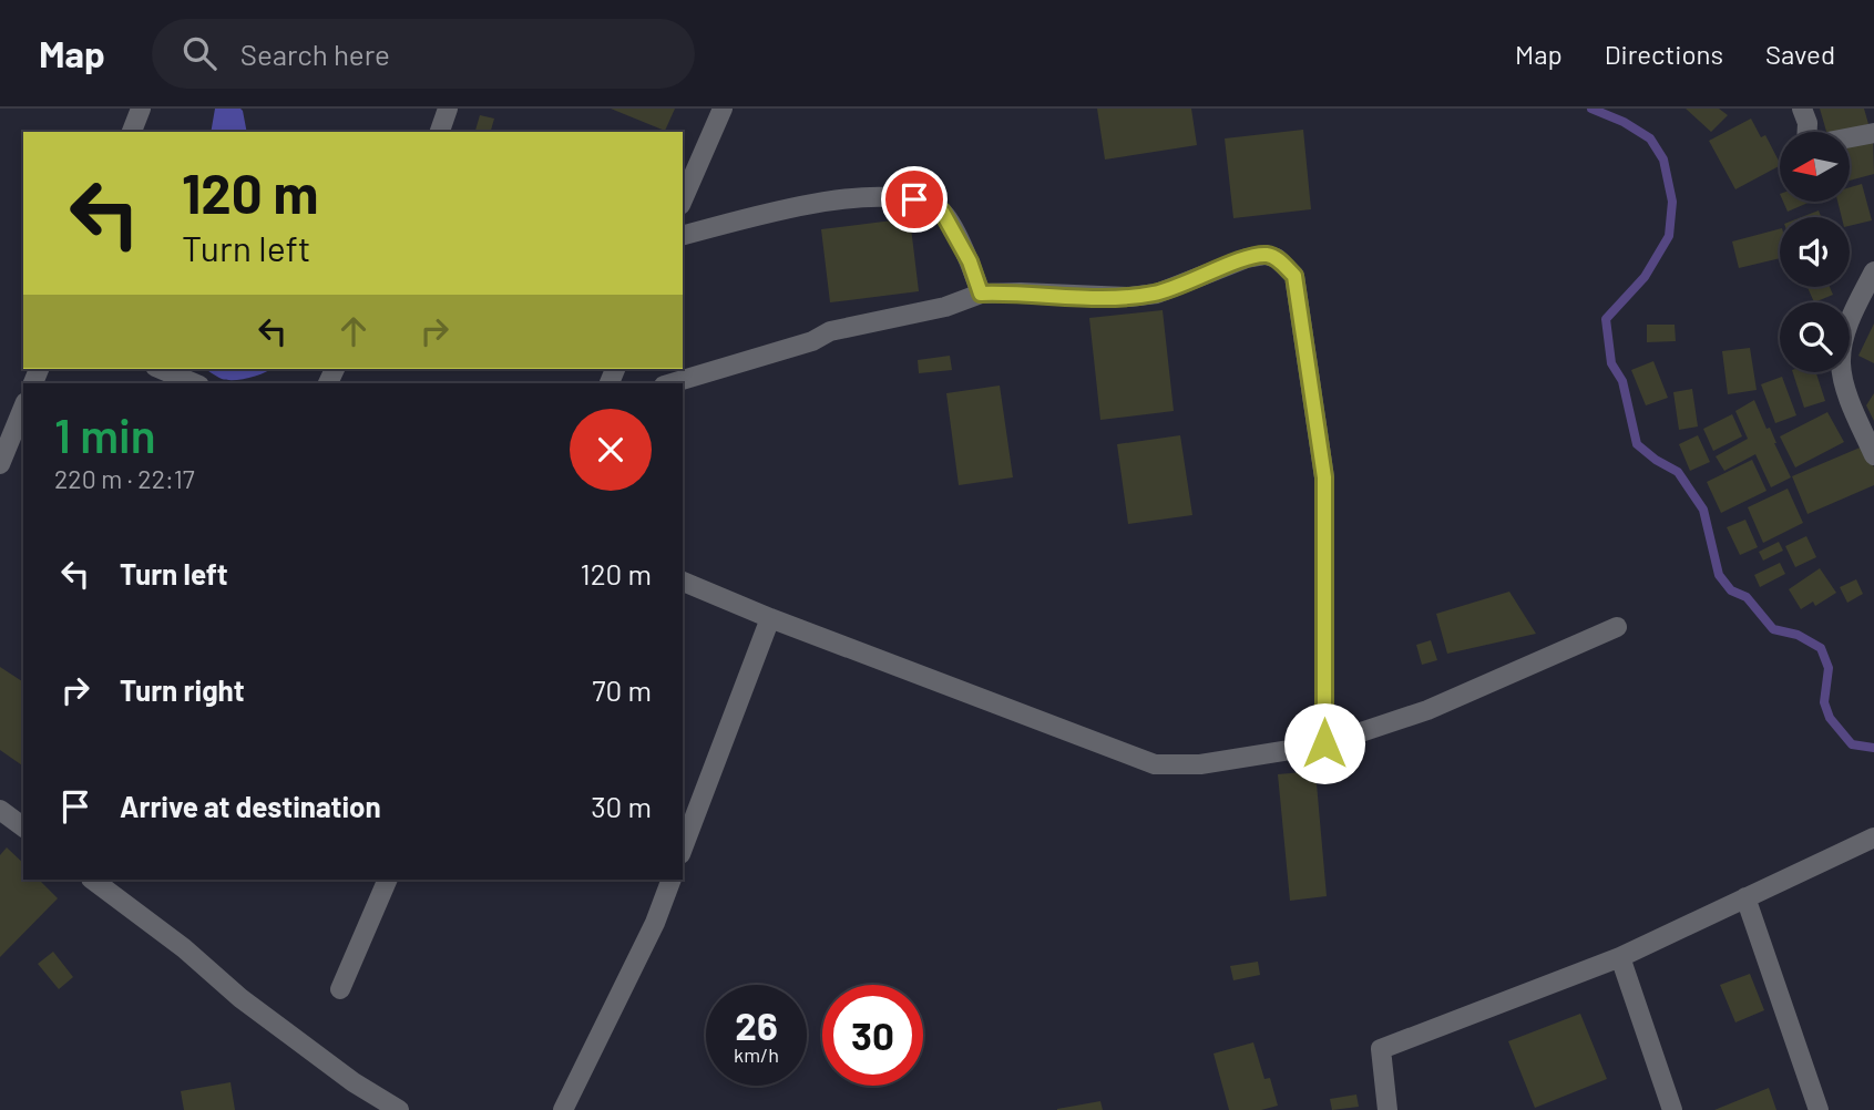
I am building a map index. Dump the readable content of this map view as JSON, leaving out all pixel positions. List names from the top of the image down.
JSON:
{
  "north": "left",
  "page": {
    "header": "Map",
    "search": "Search here",
    "nav": ["Map", "Directions", "Saved"],
    "turn": ["120 m", "Turn left"],
    "heading": ["1 min", "220 m · 22:17"],
    "list": [
      {
        "name": "Turn left",
        "value": "120 m"
      },
      {
        "name": "Turn right",
        "value": "70 m"
      },
      {
        "name": "Arrive at destination",
        "value": "30 m"
      }
    ],
    "speed": "26 km/h",
    "limit": "30"
  }
}
